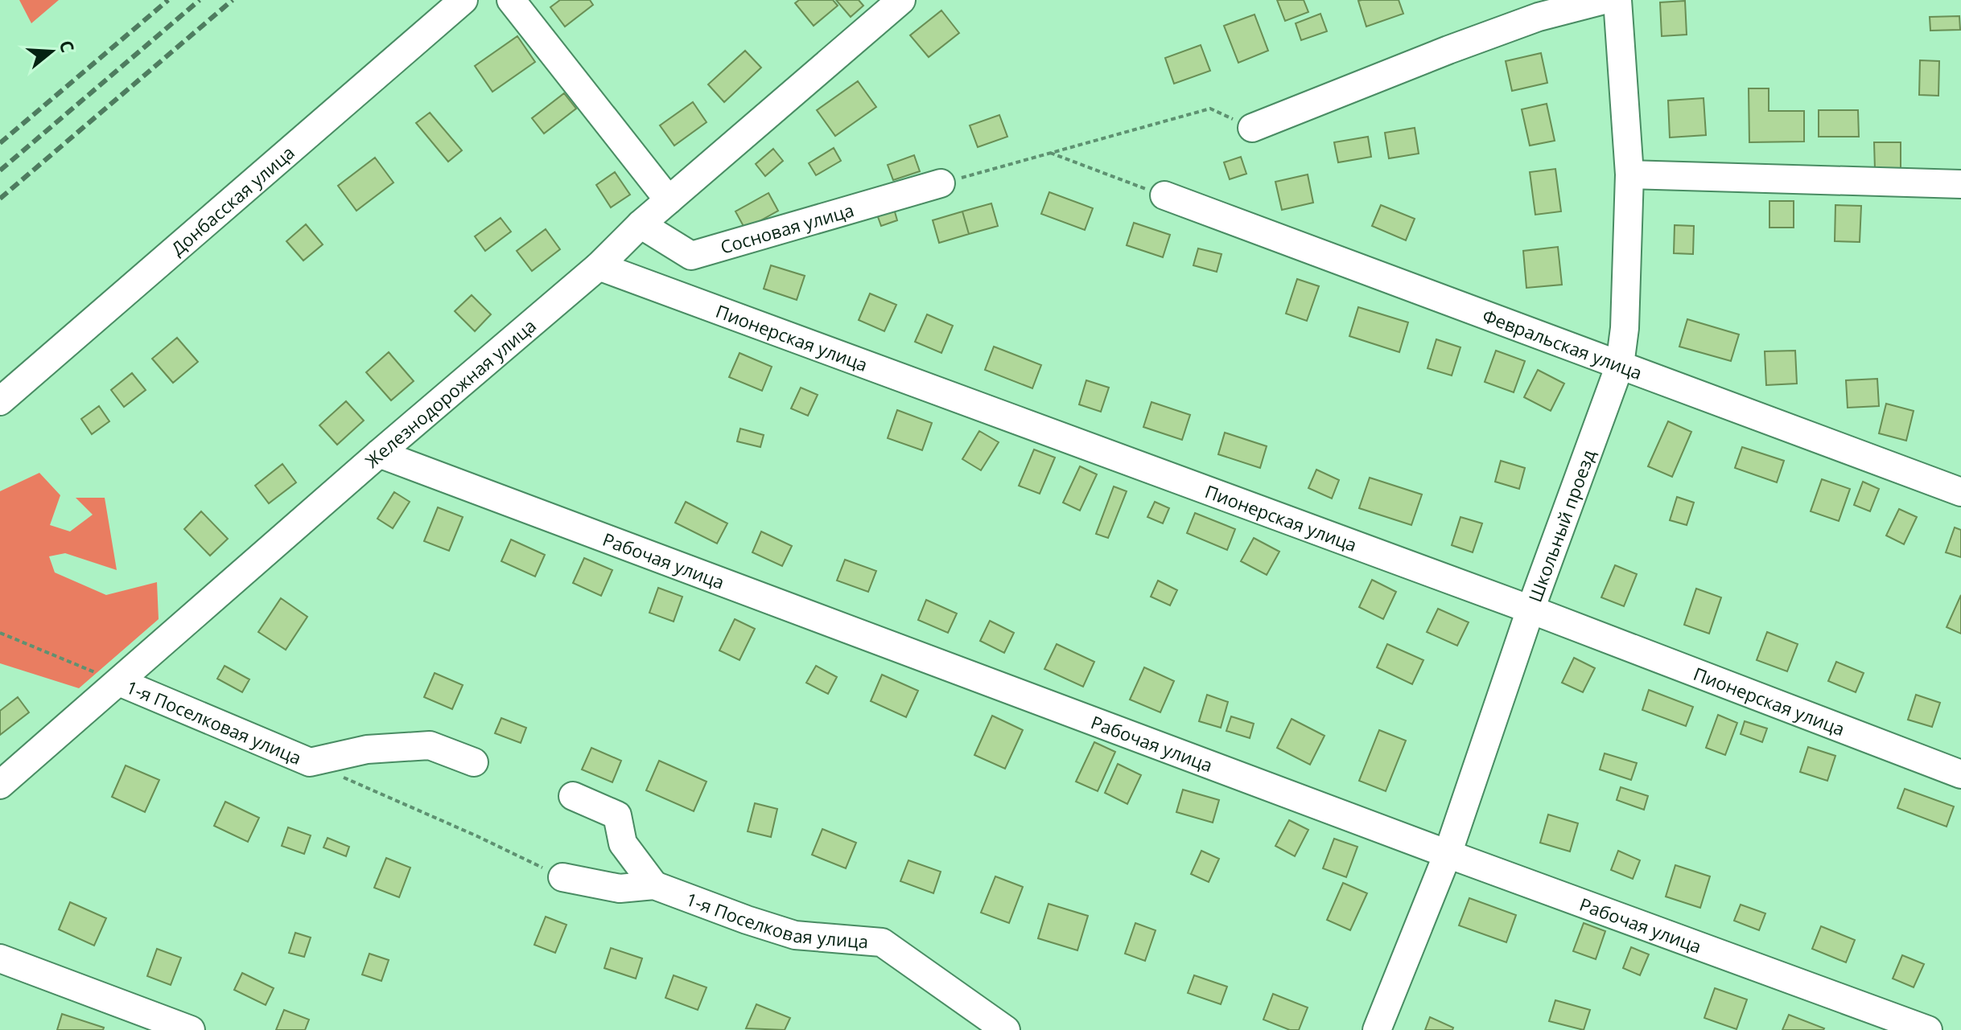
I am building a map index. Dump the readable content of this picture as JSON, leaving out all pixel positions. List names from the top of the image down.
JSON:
{
  "streets": {
    "street": [
      "Донбасская улица",
      "Сосновая улица",
      "Пионерская улица",
      "Февральская улица",
      "Железнодорожная улица",
      "Школьный проезд",
      "Рабочая улица",
      "1-я Поселковая улица"
    ]
  },
  "crossings": [
    ["Пионерская улица", "Железнодорожная улица"],
    ["Пионерская улица", "Школьный проезд"],
    ["Февральская улица", "Школьный проезд"],
    ["Железнодорожная улица", "Рабочая улица"],
    ["Железнодорожная улица", "1-я Поселковая улица"],
    ["Школьный проезд", "Рабочая улица"]
  ],
  "north": "right"
}
